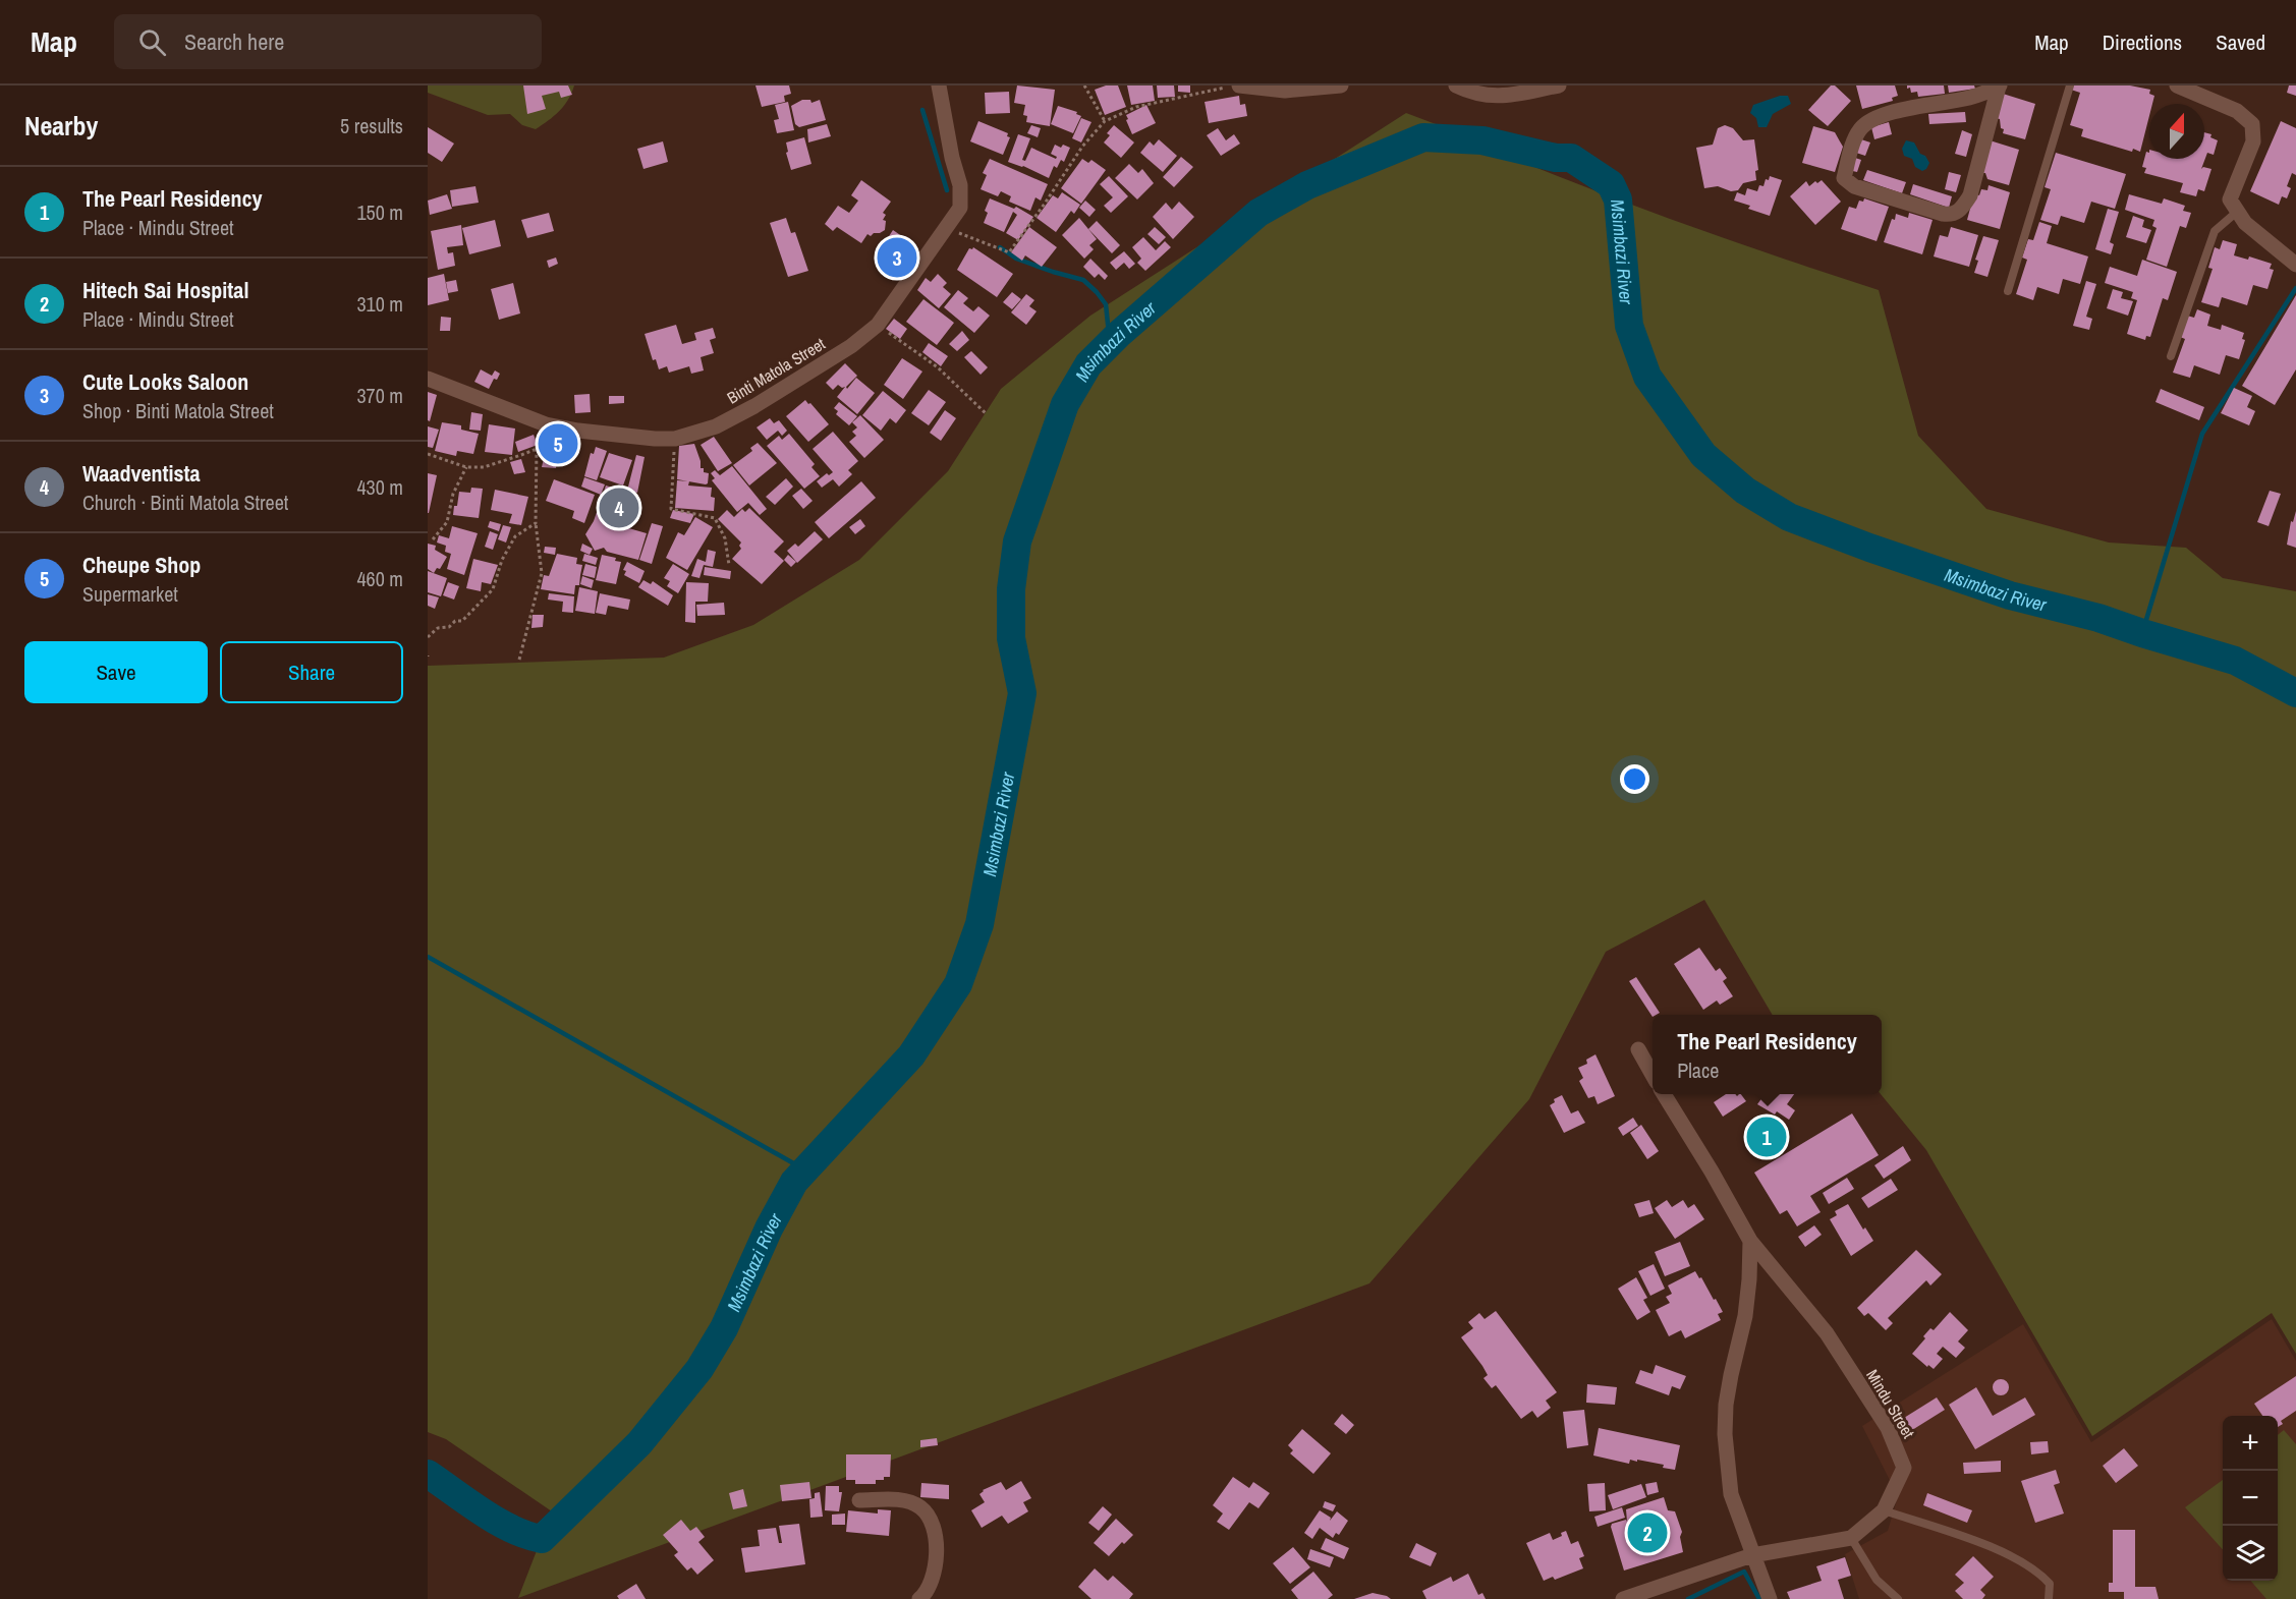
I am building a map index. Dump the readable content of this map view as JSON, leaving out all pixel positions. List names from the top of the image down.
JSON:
{
  "streets": {
    "street": ["Binti Matola Street", "Mindu Street"]
  },
  "water": ["Msimbazi River"],
  "north": "top",
  "page": {
    "header": "Map",
    "search": "Search here",
    "nav": ["Map", "Directions", "Saved"],
    "heading": ["Nearby", "5 results"],
    "list": [
      {
        "mark": "1",
        "name": "The Pearl Residency",
        "note": "Place · Mindu Street",
        "value": "150 m"
      },
      {
        "mark": "2",
        "name": "Hitech Sai Hospital",
        "note": "Place · Mindu Street",
        "value": "310 m"
      },
      {
        "mark": "3",
        "name": "Cute Looks Saloon",
        "note": "Shop · Binti Matola Street",
        "value": "370 m"
      },
      {
        "mark": "4",
        "name": "Waadventista",
        "note": "Church · Binti Matola Street",
        "value": "430 m"
      },
      {
        "mark": "5",
        "name": "Cheupe Shop",
        "note": "Supermarket",
        "value": "460 m"
      }
    ],
    "pins": [
      "3",
      "5",
      "4",
      "1",
      "2"
    ],
    "buttons": ["Save", "Share"],
    "popup": ["The Pearl Residency", "Place"],
    "map_buttons": ["+", "−"]
  }
}
